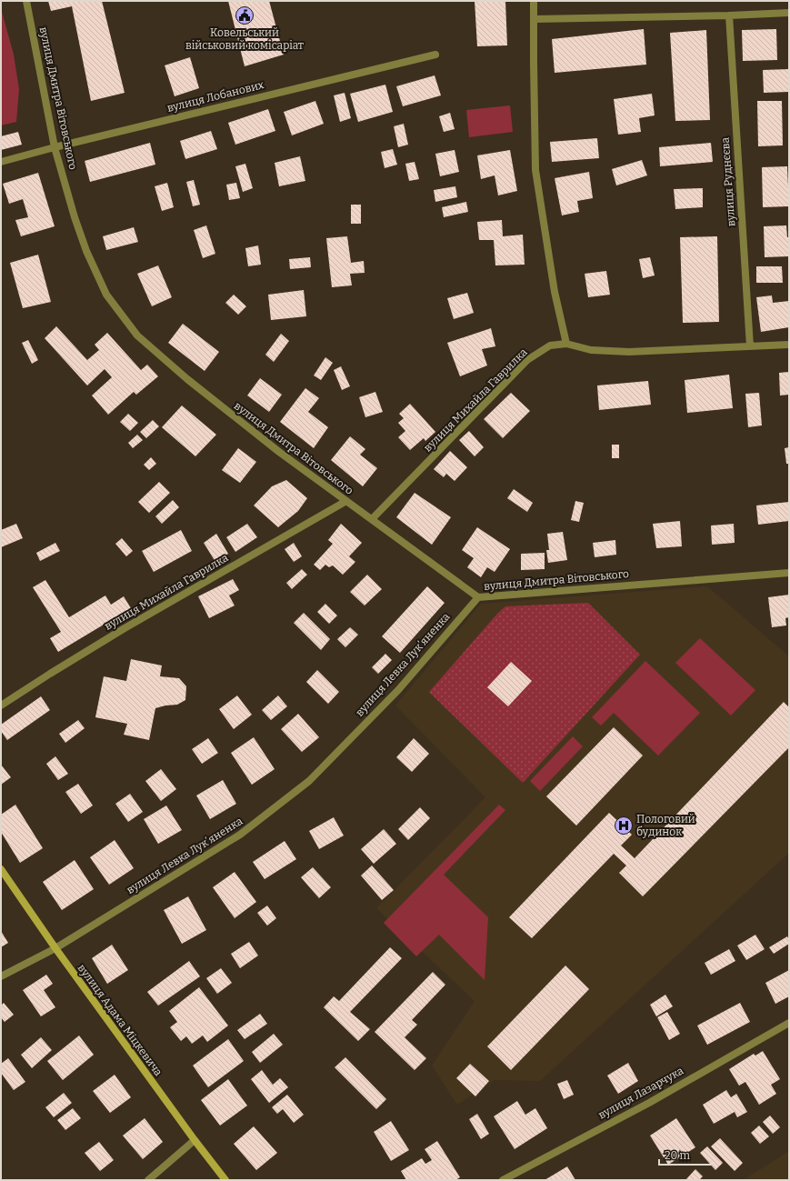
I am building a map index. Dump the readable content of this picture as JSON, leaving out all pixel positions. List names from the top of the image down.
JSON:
{
  "streets": {
    "street": [
      "вулиця Лобанових",
      "вулиця Дмитра Вітовського",
      "вулиця Руднєєва",
      "вулиця Михайла Гаврилка",
      "вулиця Левка Лукʼяненка",
      "вулиця Адама Міцкевича",
      "вулиця Лазарчука"
    ]
  },
  "crossings": [
    ["вулиця Лобанових", "вулиця Дмитра Вітовського"],
    ["вулиця Дмитра Вітовського", "вулиця Михайла Гаврилка"],
    ["вулиця Дмитра Вітовського", "вулиця Левка Лукʼяненка"],
    ["вулиця Руднєєва", "вулиця Михайла Гаврилка"],
    ["вулиця Левка Лукʼяненка", "вулиця Адама Міцкевича"]
  ],
  "places": {
    "public building": ["Ковельський військовий комісаріат"],
    "hospital": ["Пологовий будинок"]
  },
  "scale_bar": "20 m"
}
